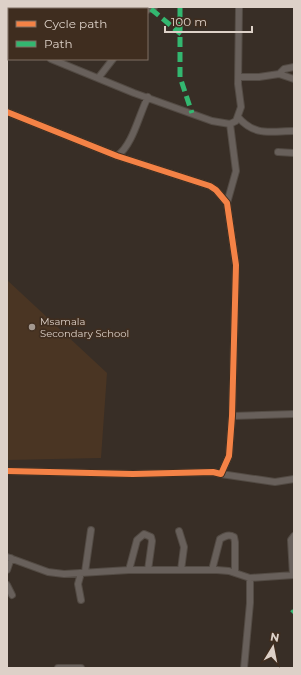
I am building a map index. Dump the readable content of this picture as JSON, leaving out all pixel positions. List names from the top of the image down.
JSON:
{
  "places": ["Msamala Secondary School"],
  "legend": ["Cycle path", "Path"],
  "scale_bar": "100 m",
  "north": "top"
}
